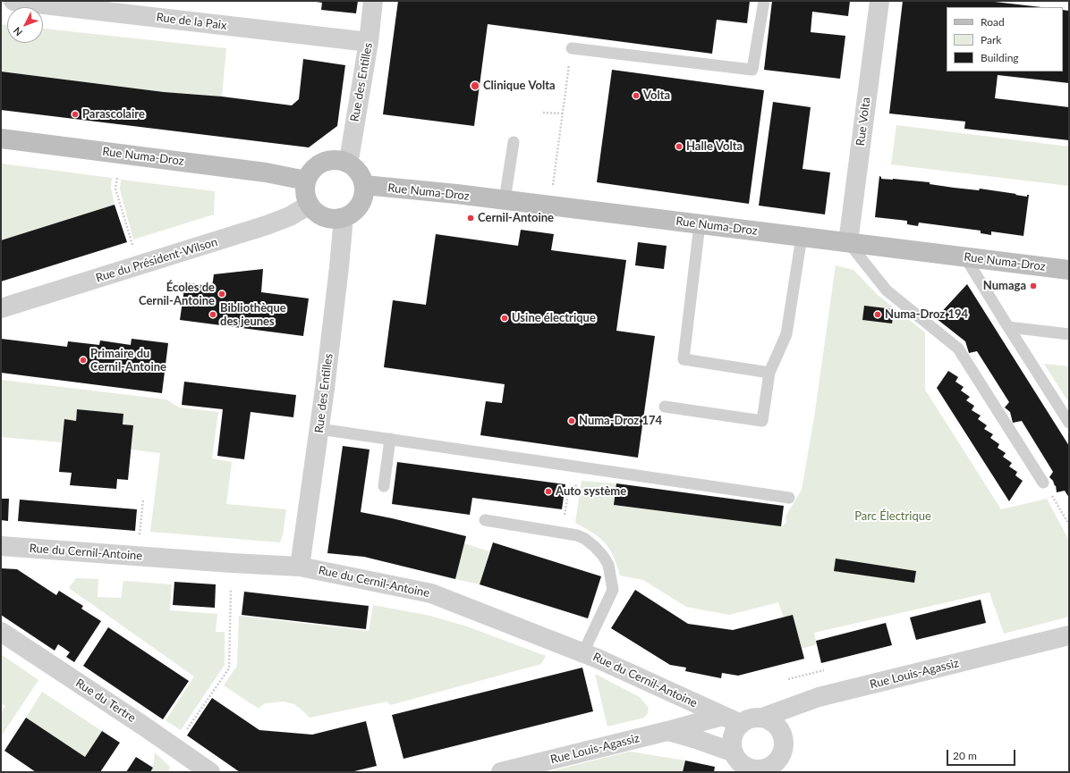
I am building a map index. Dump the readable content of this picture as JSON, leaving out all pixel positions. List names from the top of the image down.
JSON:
{
  "streets": {
    "main road": ["Rue Numa-Droz"],
    "street": [
      "Rue de la Paix",
      "Rue des Entilles",
      "Rue Volta",
      "Rue du Président-Wilson",
      "Rue du Cernil-Antoine",
      "Rue Louis-Agassiz",
      "Rue du Tertre"
    ]
  },
  "crossings": [
    ["Rue de la Paix", "Rue des Entilles"],
    ["Rue des Entilles", "Rue Numa-Droz"],
    ["Rue des Entilles", "Rue du Président-Wilson"],
    ["Rue des Entilles", "Rue du Cernil-Antoine"],
    ["Rue Volta", "Rue Numa-Droz"],
    ["Rue Numa-Droz", "Rue du Président-Wilson"],
    ["Rue du Cernil-Antoine", "Rue Louis-Agassiz"]
  ],
  "parks": ["Parc Électrique"],
  "places": [
    "Clinique Volta",
    "Volta",
    "Parascolaire",
    "Halle Volta",
    "Cernil-Antoine",
    "Numaga",
    "Écoles de Cernil-Antoine",
    "Bibliothèque des jeunes",
    "Numa-Droz 194",
    "Usine électrique",
    "Primaire du Cernil-Antoine",
    "Numa-Droz 174",
    "Auto système"
  ],
  "legend": ["Road", "Park", "Building"],
  "scale_bar": "20 m",
  "north": "bottom left"
}
